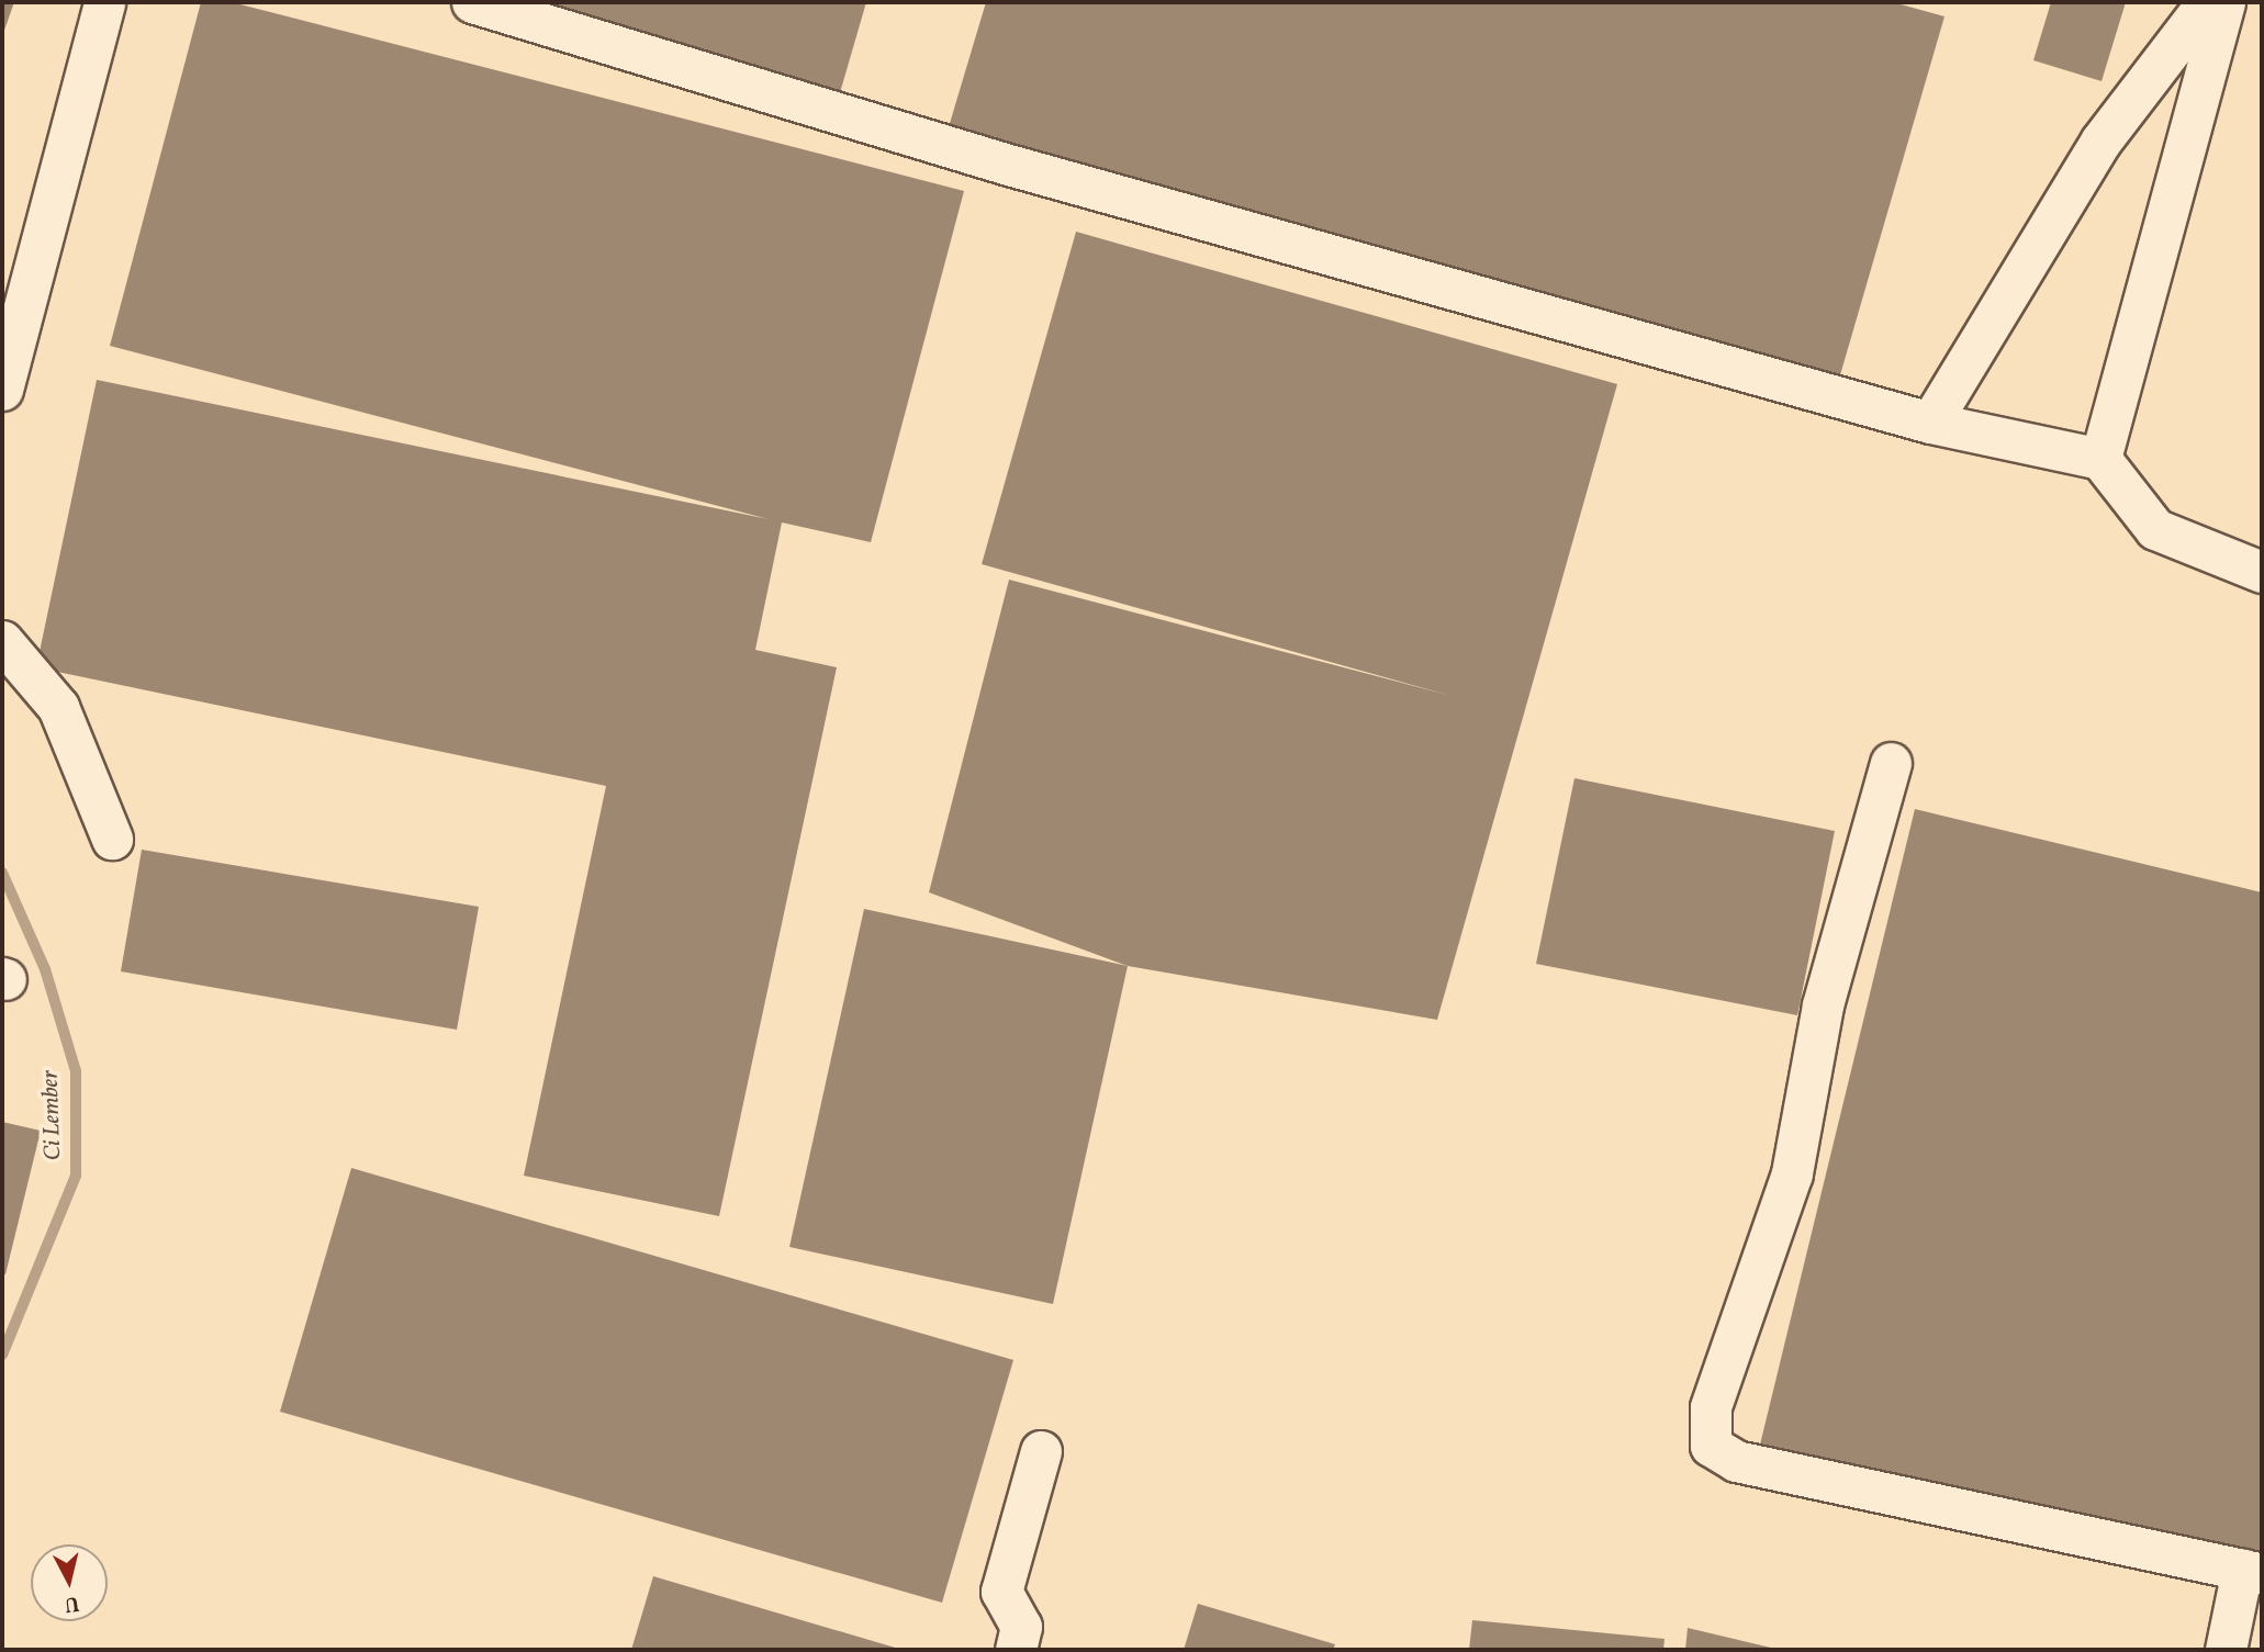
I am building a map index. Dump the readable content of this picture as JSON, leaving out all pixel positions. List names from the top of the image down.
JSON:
{
  "water": ["Ci Lember"],
  "north": "bottom"
}
